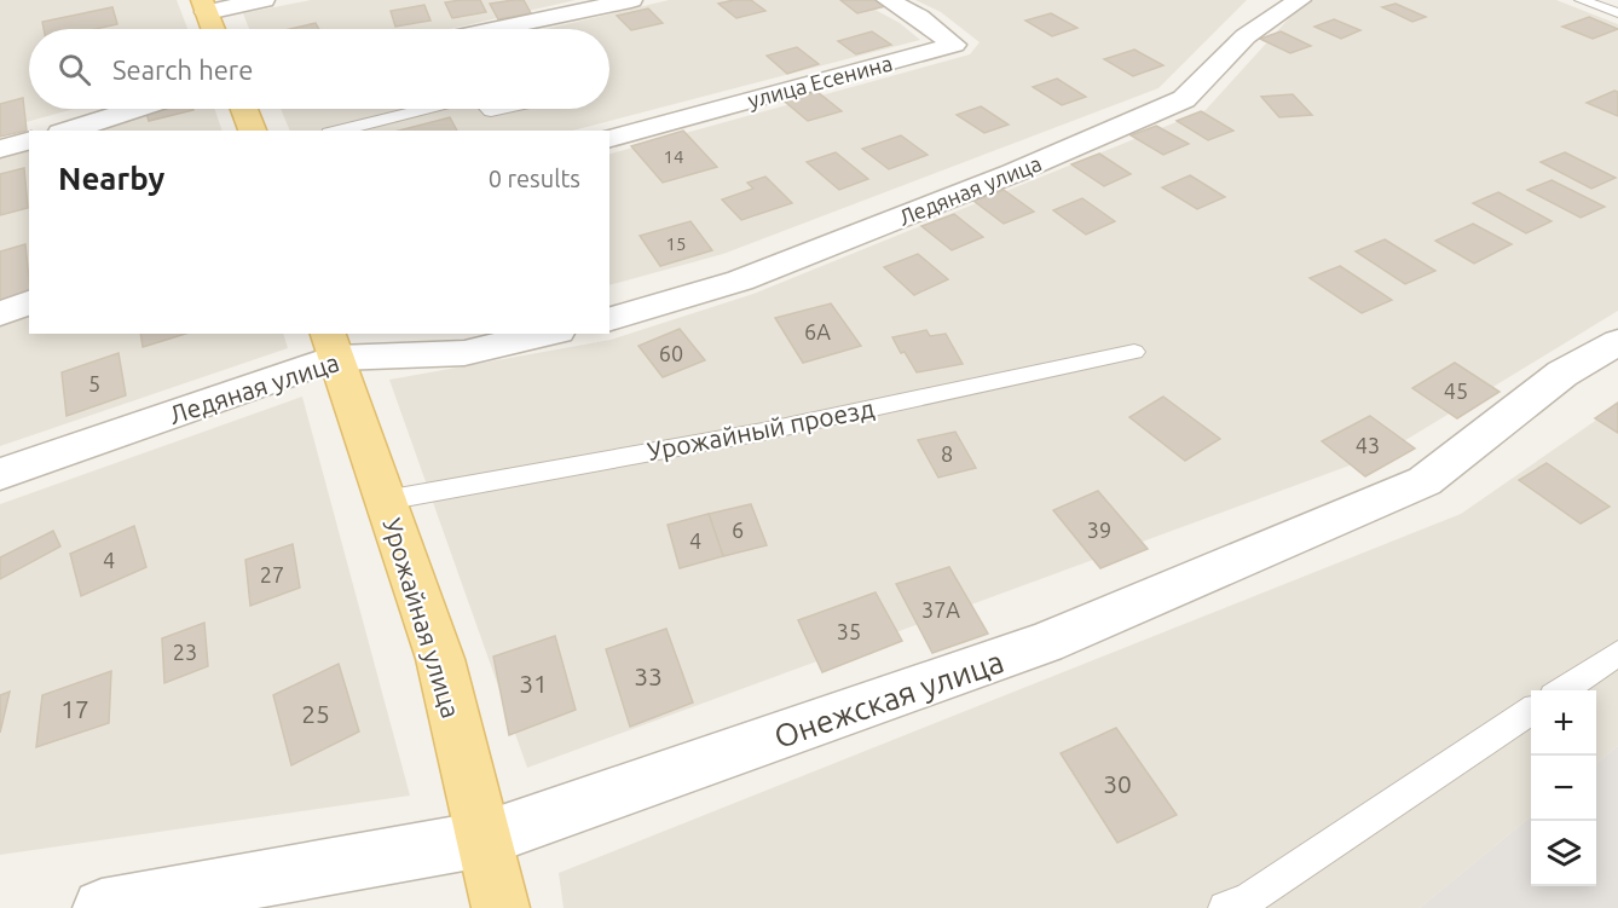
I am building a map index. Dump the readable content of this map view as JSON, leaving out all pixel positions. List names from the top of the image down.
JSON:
{
  "streets": {
    "main road": ["Урожайная улица"],
    "street": ["улица Есенина", "Ледяная улица", "Онежская улица"],
    "lane": ["Урожайный проезд"]
  },
  "crossings": [
    ["Ледяная улица", "Урожайная улица"],
    ["Урожайный проезд", "Урожайная улица"],
    ["Урожайная улица", "Онежская улица"]
  ],
  "house_numbers": [
    "14",
    "15",
    "6А",
    "60",
    "5",
    "45",
    "43",
    "8",
    "6",
    "39",
    "4",
    "4",
    "27",
    "37А",
    "35",
    "23",
    "33",
    "31",
    "17",
    "25",
    "30"
  ],
  "page": {
    "search": "Search here",
    "heading": ["Nearby", "0 results"],
    "map_buttons": ["+", "−"]
  }
}
